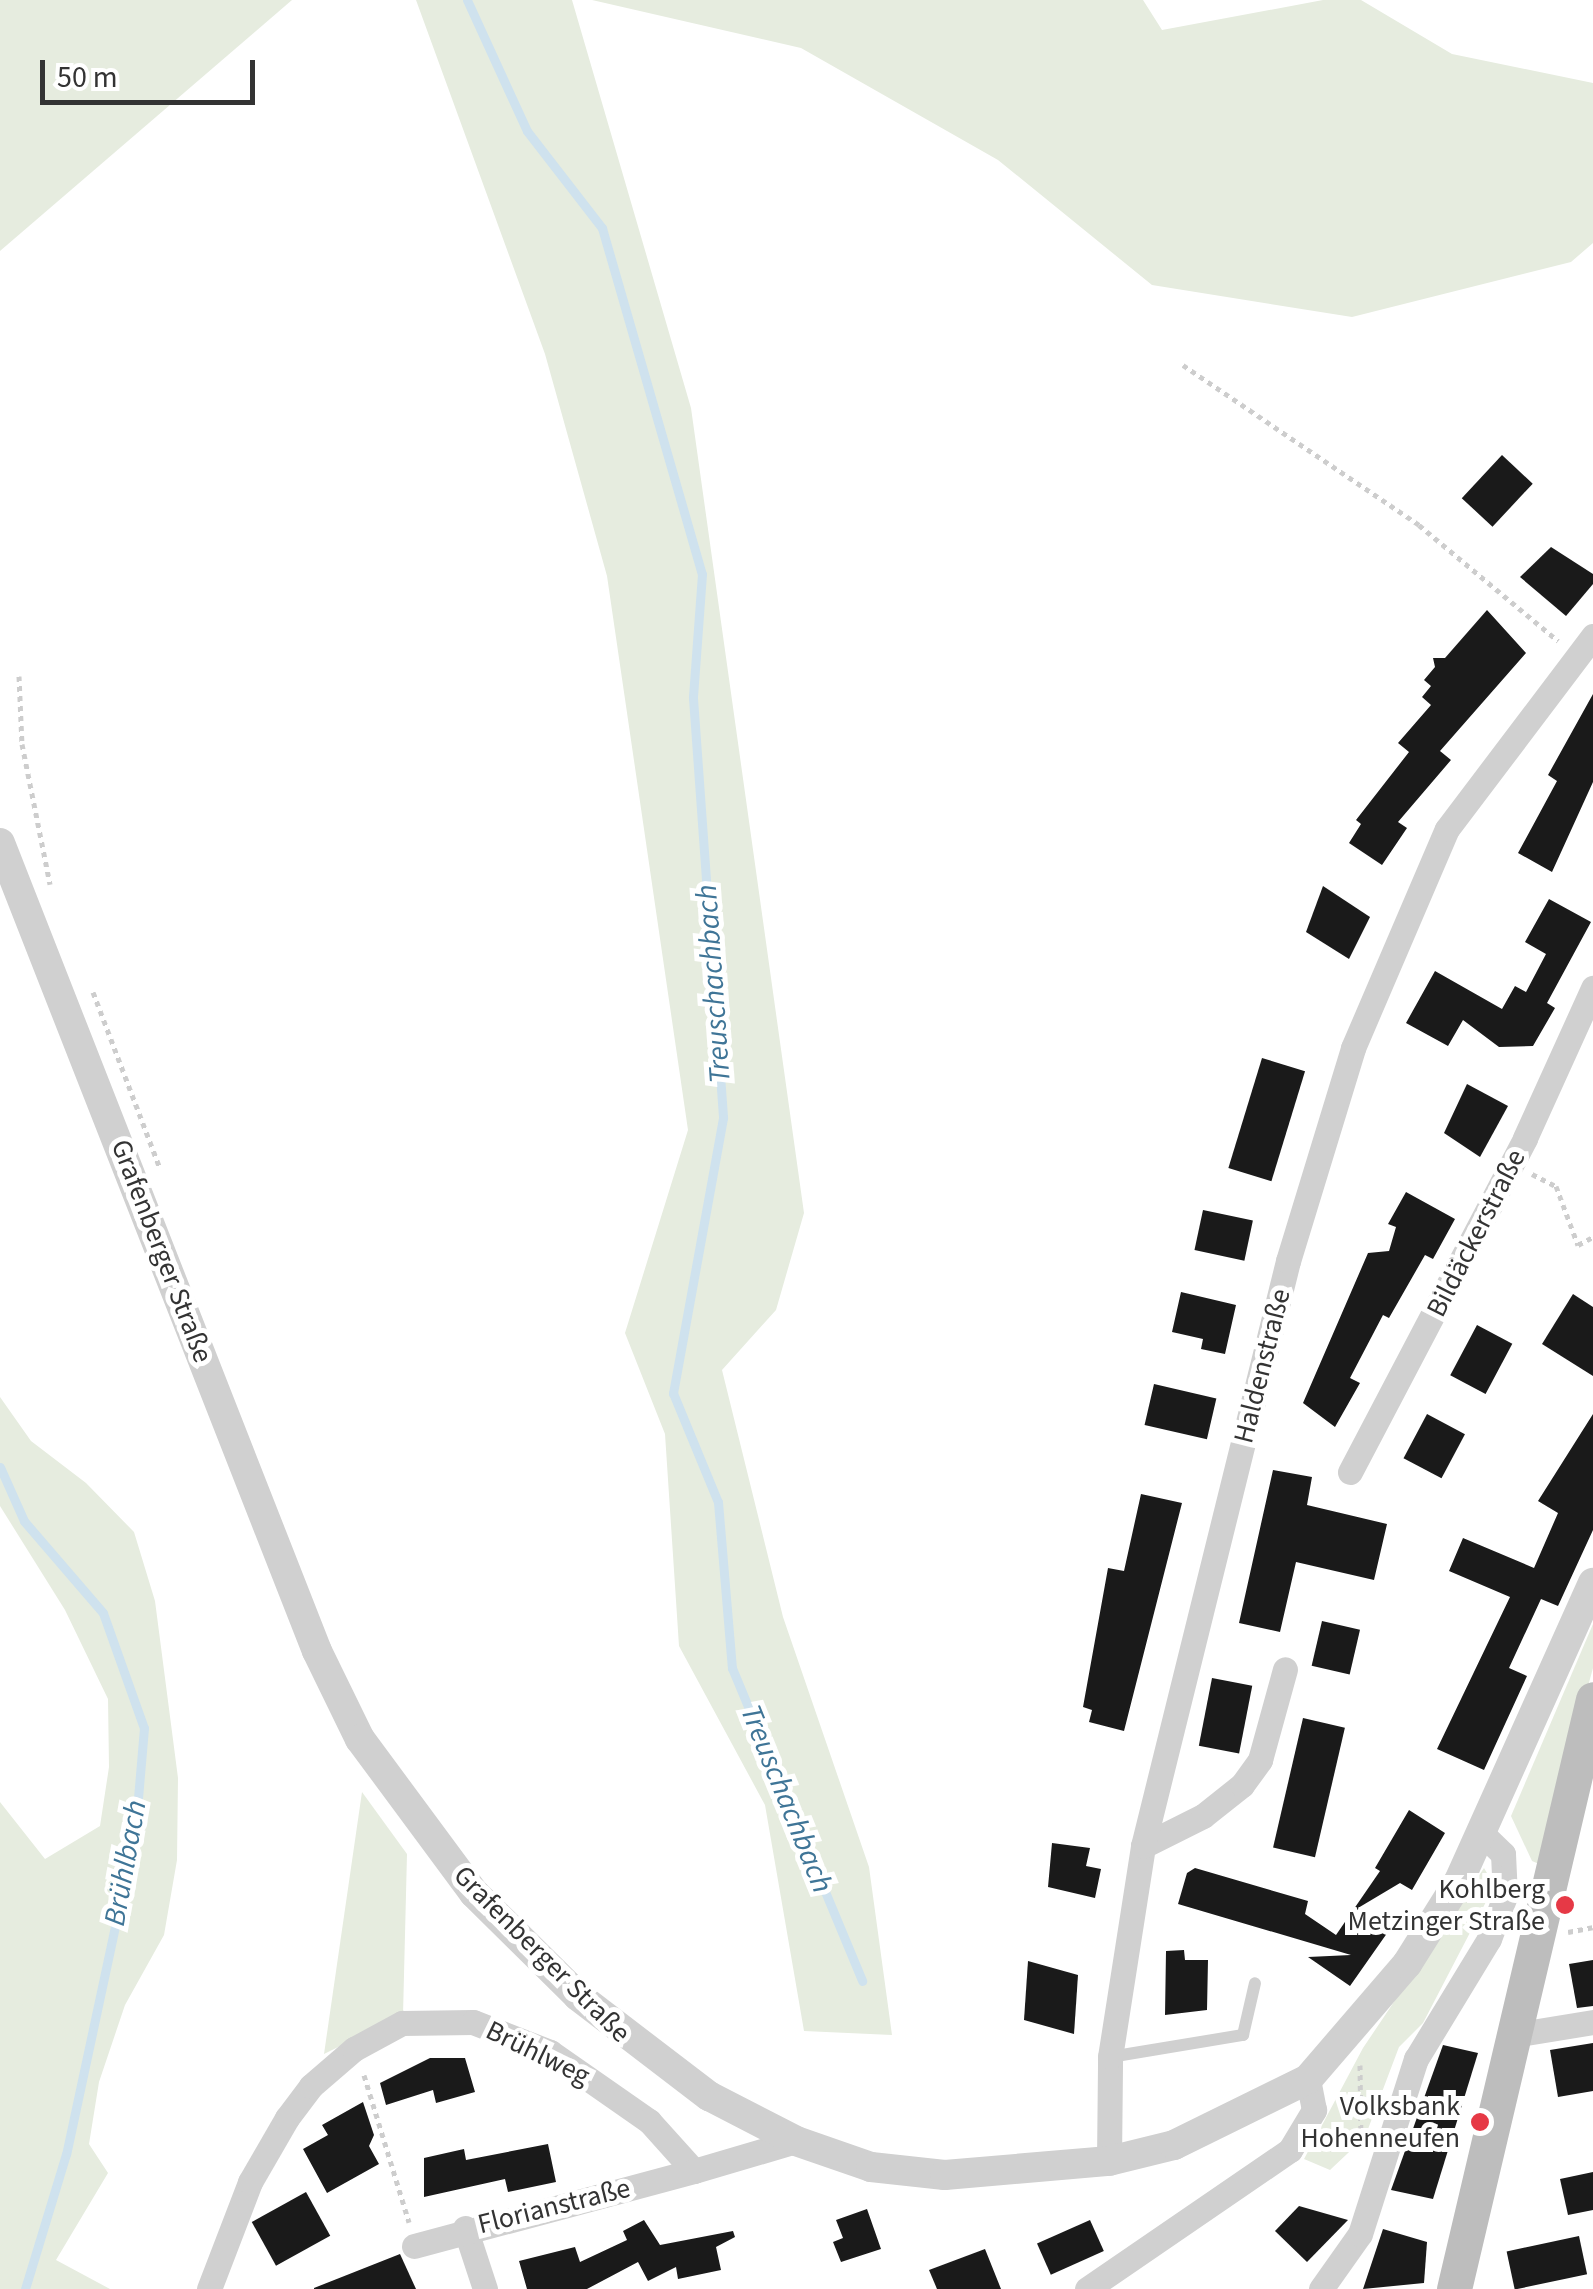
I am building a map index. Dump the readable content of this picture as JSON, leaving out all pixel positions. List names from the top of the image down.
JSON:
{
  "streets": {
    "street": [
      "Bildäckerstraße",
      "Grafenberger Straße",
      "Haldenstraße",
      "Brühlweg",
      "Florianstraße"
    ]
  },
  "crossings": [
    ["Grafenberger Straße", "Haldenstraße"],
    ["Brühlweg", "Florianstraße"]
  ],
  "water": ["Treuschachbach", "Brühlbach"],
  "places": ["Kohlberg Metzinger Straße", "Volksbank Hohenneufen"],
  "scale_bar": "50 m"
}
